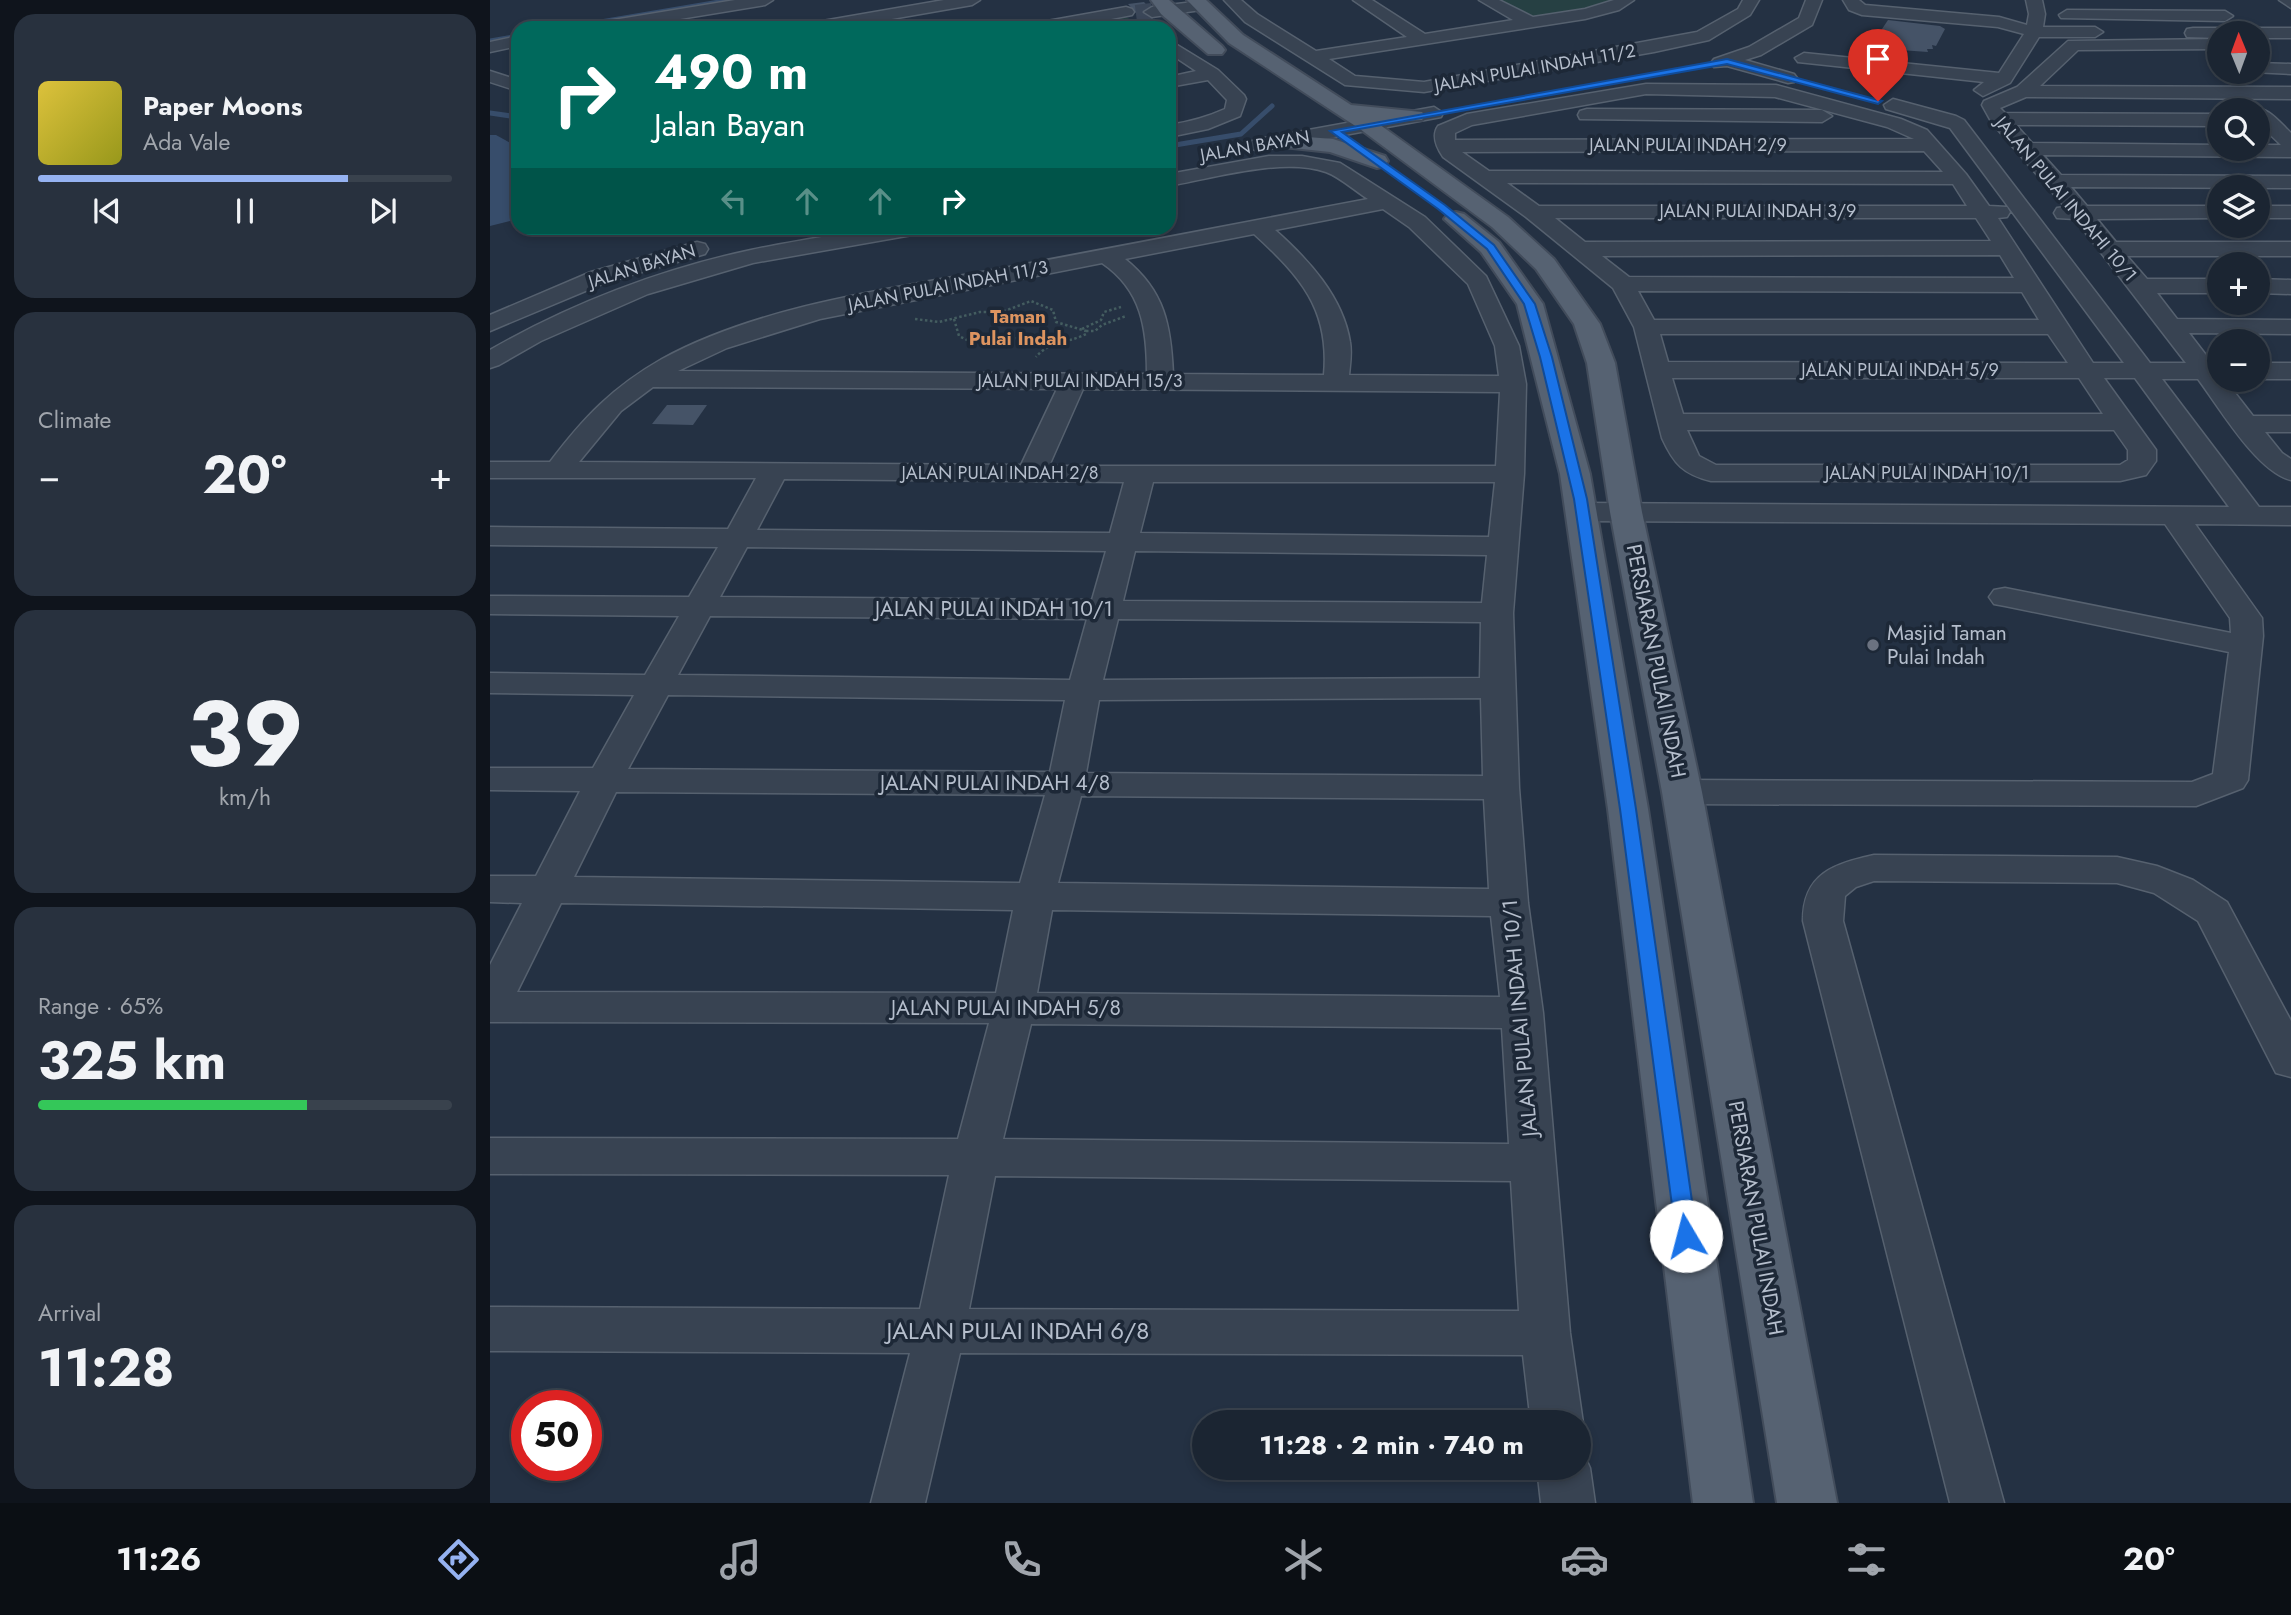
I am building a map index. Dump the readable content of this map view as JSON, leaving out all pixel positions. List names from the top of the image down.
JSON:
{
  "streets": {
    "main road": ["PERSIARAN PULAI INDAH"],
    "street": [
      "JALAN PULAI INDAH 11/2",
      "JALAN PULAI INDAH 2/9",
      "JALAN BAYAN",
      "JALAN PULAI INDAHI 10/1",
      "JALAN PULAI INDAH 3/9",
      "JALAN PULAI INDAH 11/3",
      "JALAN PULAI INDAH 5/9",
      "JALAN PULAI INDAH 15/3",
      "JALAN PULAI INDAH 2/8",
      "JALAN PULAI INDAH 10/1",
      "JALAN PULAI INDAH 4/8",
      "JALAN PULAI INDAH 5/8",
      "JALAN PULAI INDAH 6/8"
    ]
  },
  "crossings": [
    ["JALAN PULAI INDAH 2/9", "JALAN PULAI INDAH 10/1"],
    ["JALAN BAYAN", "PERSIARAN PULAI INDAH"],
    ["JALAN PULAI INDAHI 10/1", "JALAN PULAI INDAH 3/9"],
    ["JALAN PULAI INDAH 3/9", "JALAN PULAI INDAH 10/1"],
    ["JALAN PULAI INDAH 11/3", "JALAN PULAI INDAH 15/3"],
    ["JALAN PULAI INDAH 11/3", "JALAN PULAI INDAH 2/8"],
    ["JALAN PULAI INDAH 11/3", "JALAN PULAI INDAH 10/1"],
    ["JALAN PULAI INDAH 5/9", "JALAN PULAI INDAH 10/1"],
    ["JALAN PULAI INDAH 15/3", "JALAN PULAI INDAH 10/1"],
    ["JALAN PULAI INDAH 2/8", "JALAN PULAI INDAH 10/1"],
    ["JALAN PULAI INDAH 10/1", "PERSIARAN PULAI INDAH"],
    ["JALAN PULAI INDAH 10/1", "JALAN PULAI INDAH 4/8"],
    ["JALAN PULAI INDAH 10/1", "JALAN PULAI INDAH 5/8"],
    ["JALAN PULAI INDAH 10/1", "JALAN PULAI INDAH 6/8"]
  ],
  "districts": ["Taman Pulai Indah"],
  "places": ["Masjid Taman Pulai Indah"],
  "north": "top",
  "page": {
    "map_buttons": ["+", "−"],
    "turn": ["490 m", "Jalan Bayan"],
    "song": ["Paper Moons", "Ada Vale"],
    "tile": [
      "Climate",
      ["39", "km/h"],
      ["Range · 65%", "325 km"],
      ["Arrival", "11:28"]
    ],
    "heat": ["−", "20°", "+"],
    "limit": "50",
    "trip": "11:28 · 2 min · 740 m",
    "tabs": ["11:26", "20°"]
  }
}
